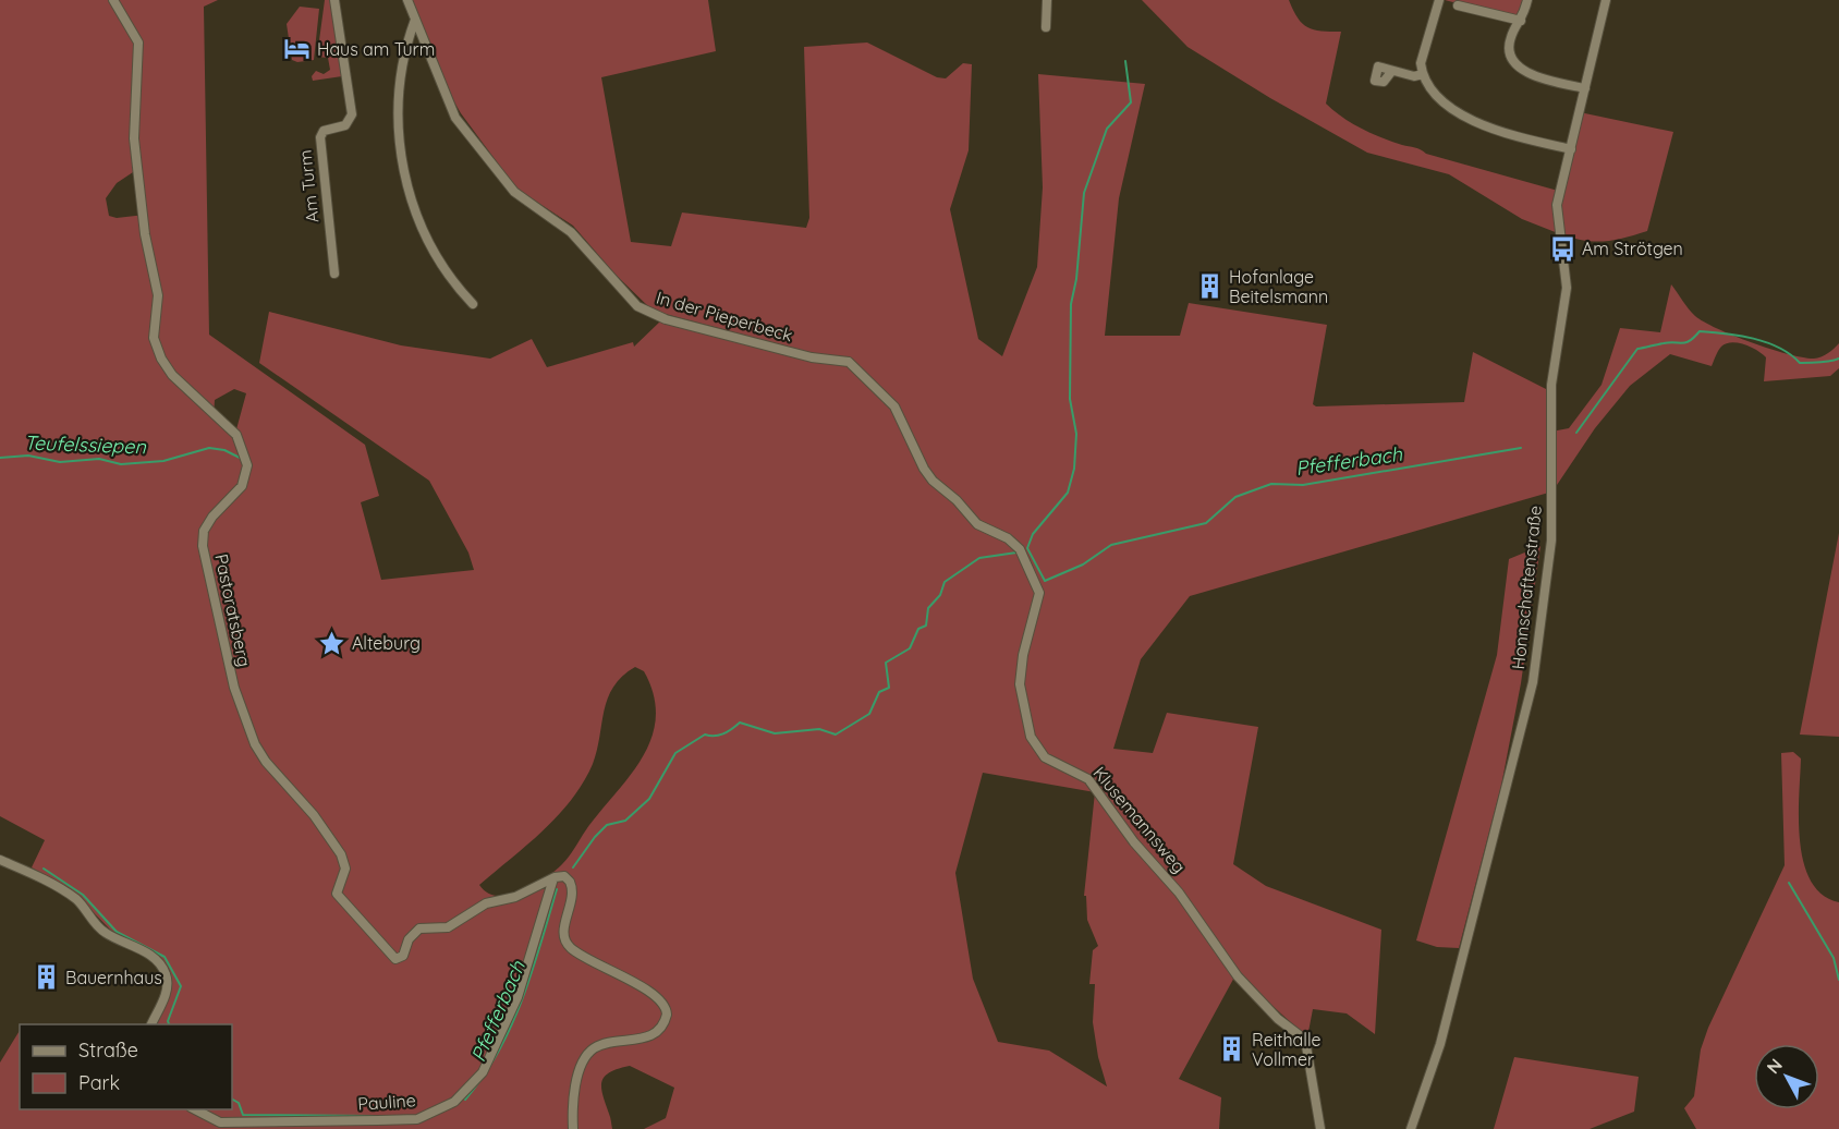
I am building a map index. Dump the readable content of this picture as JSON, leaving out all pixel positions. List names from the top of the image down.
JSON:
{
  "streets": {
    "street": [
      "Am Turm",
      "In der Pieperbeck",
      "Honnschaftenstraße",
      "Pastoratsberg",
      "Klusemannsweg",
      "Pauline"
    ]
  },
  "crossings": [
    ["In der Pieperbeck", "Klusemannsweg"],
    ["Pastoratsberg", "Pauline"]
  ],
  "water": ["Teufelssiepen", "Pfefferbach"],
  "places": {
    "hotel": ["Haus am Turm"],
    "bus stop": ["Am Strötgen"],
    "building": ["Hofanlage Beitelsmann", "Bauernhaus", "Reithalle Vollmer"],
    "place": ["Alteburg"]
  },
  "legend": ["Straße", "Park"],
  "north": "top left"
}
